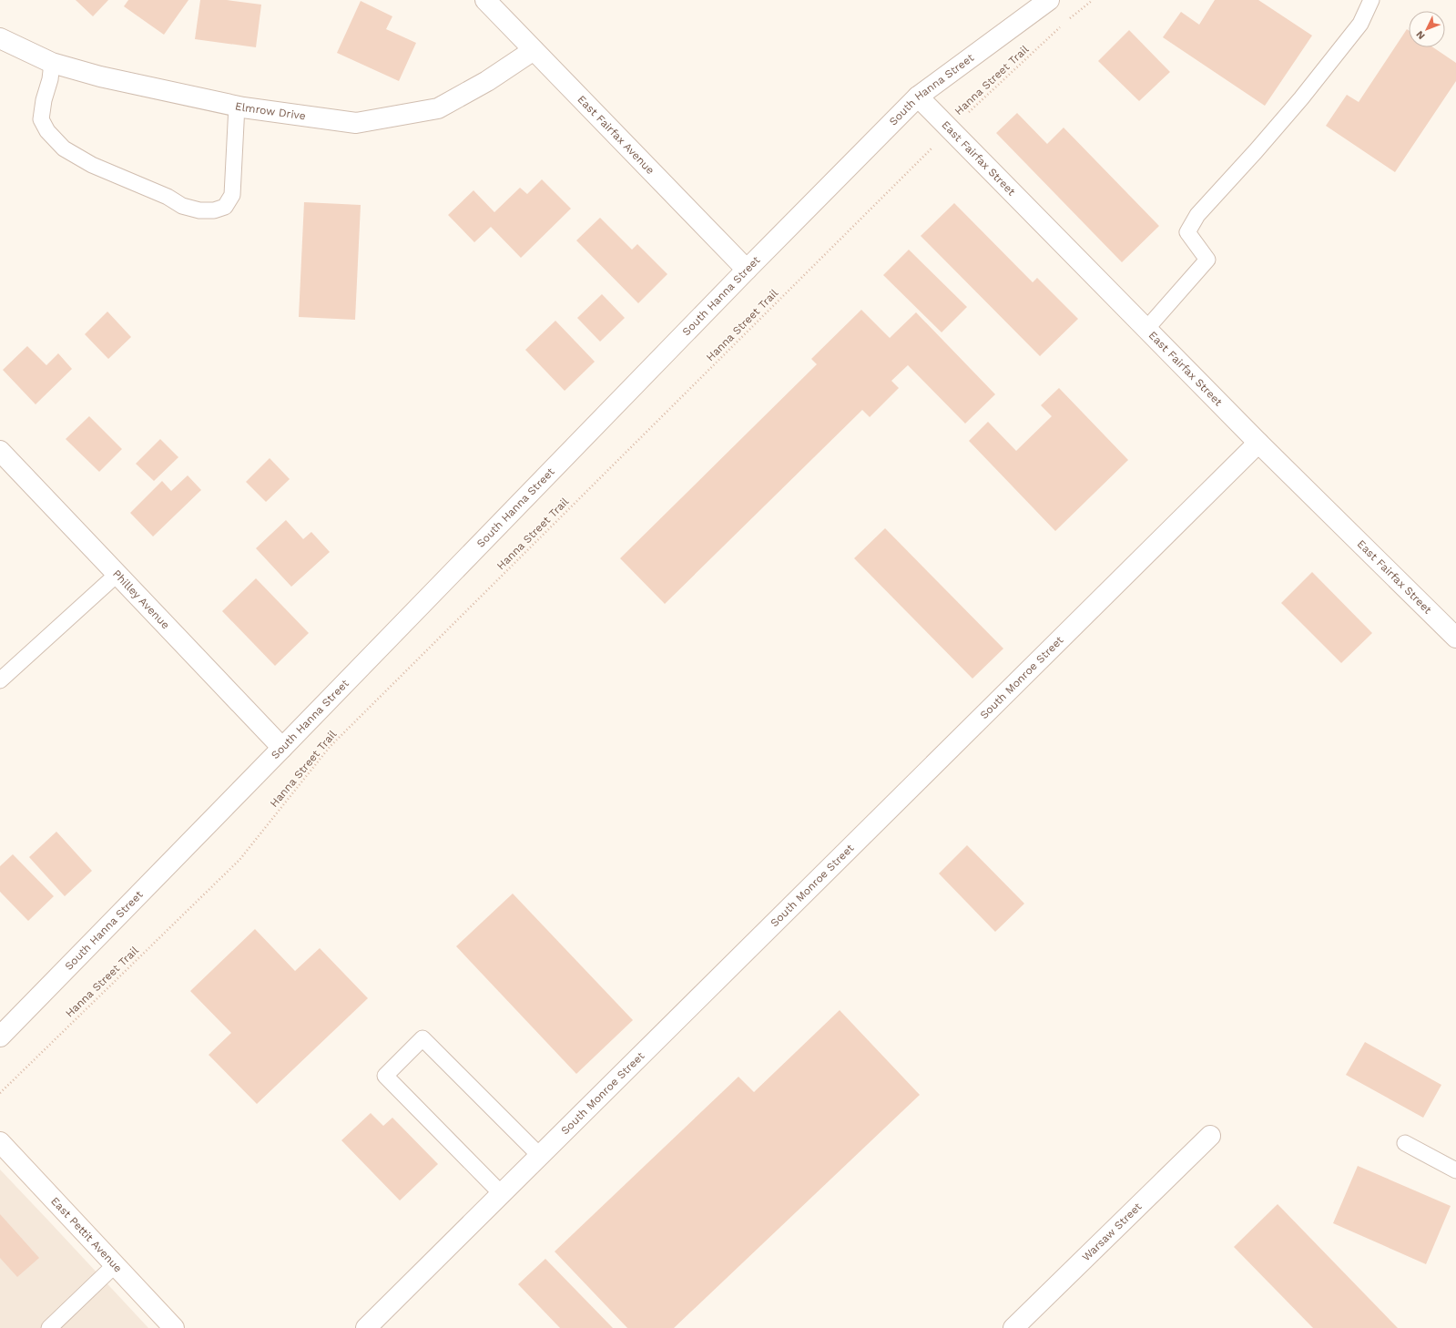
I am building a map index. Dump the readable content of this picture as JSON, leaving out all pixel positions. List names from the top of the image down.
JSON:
{
  "streets": {
    "street": [
      "South Hanna Street",
      "Elmrow Drive",
      "East Fairfax Avenue",
      "East Fairfax Street",
      "Philley Avenue",
      "South Monroe Street",
      "Warsaw Street",
      "East Pettit Avenue"
    ],
    "path": ["Hanna Street Trail"]
  },
  "crossings": [
    ["Hanna Street Trail", "East Fairfax Street"],
    ["South Hanna Street", "East Fairfax Avenue"],
    ["South Hanna Street", "East Fairfax Street"],
    ["South Hanna Street", "Philley Avenue"],
    ["Elmrow Drive", "East Fairfax Avenue"],
    ["East Fairfax Street", "South Monroe Street"]
  ],
  "north": "bottom left"
}
